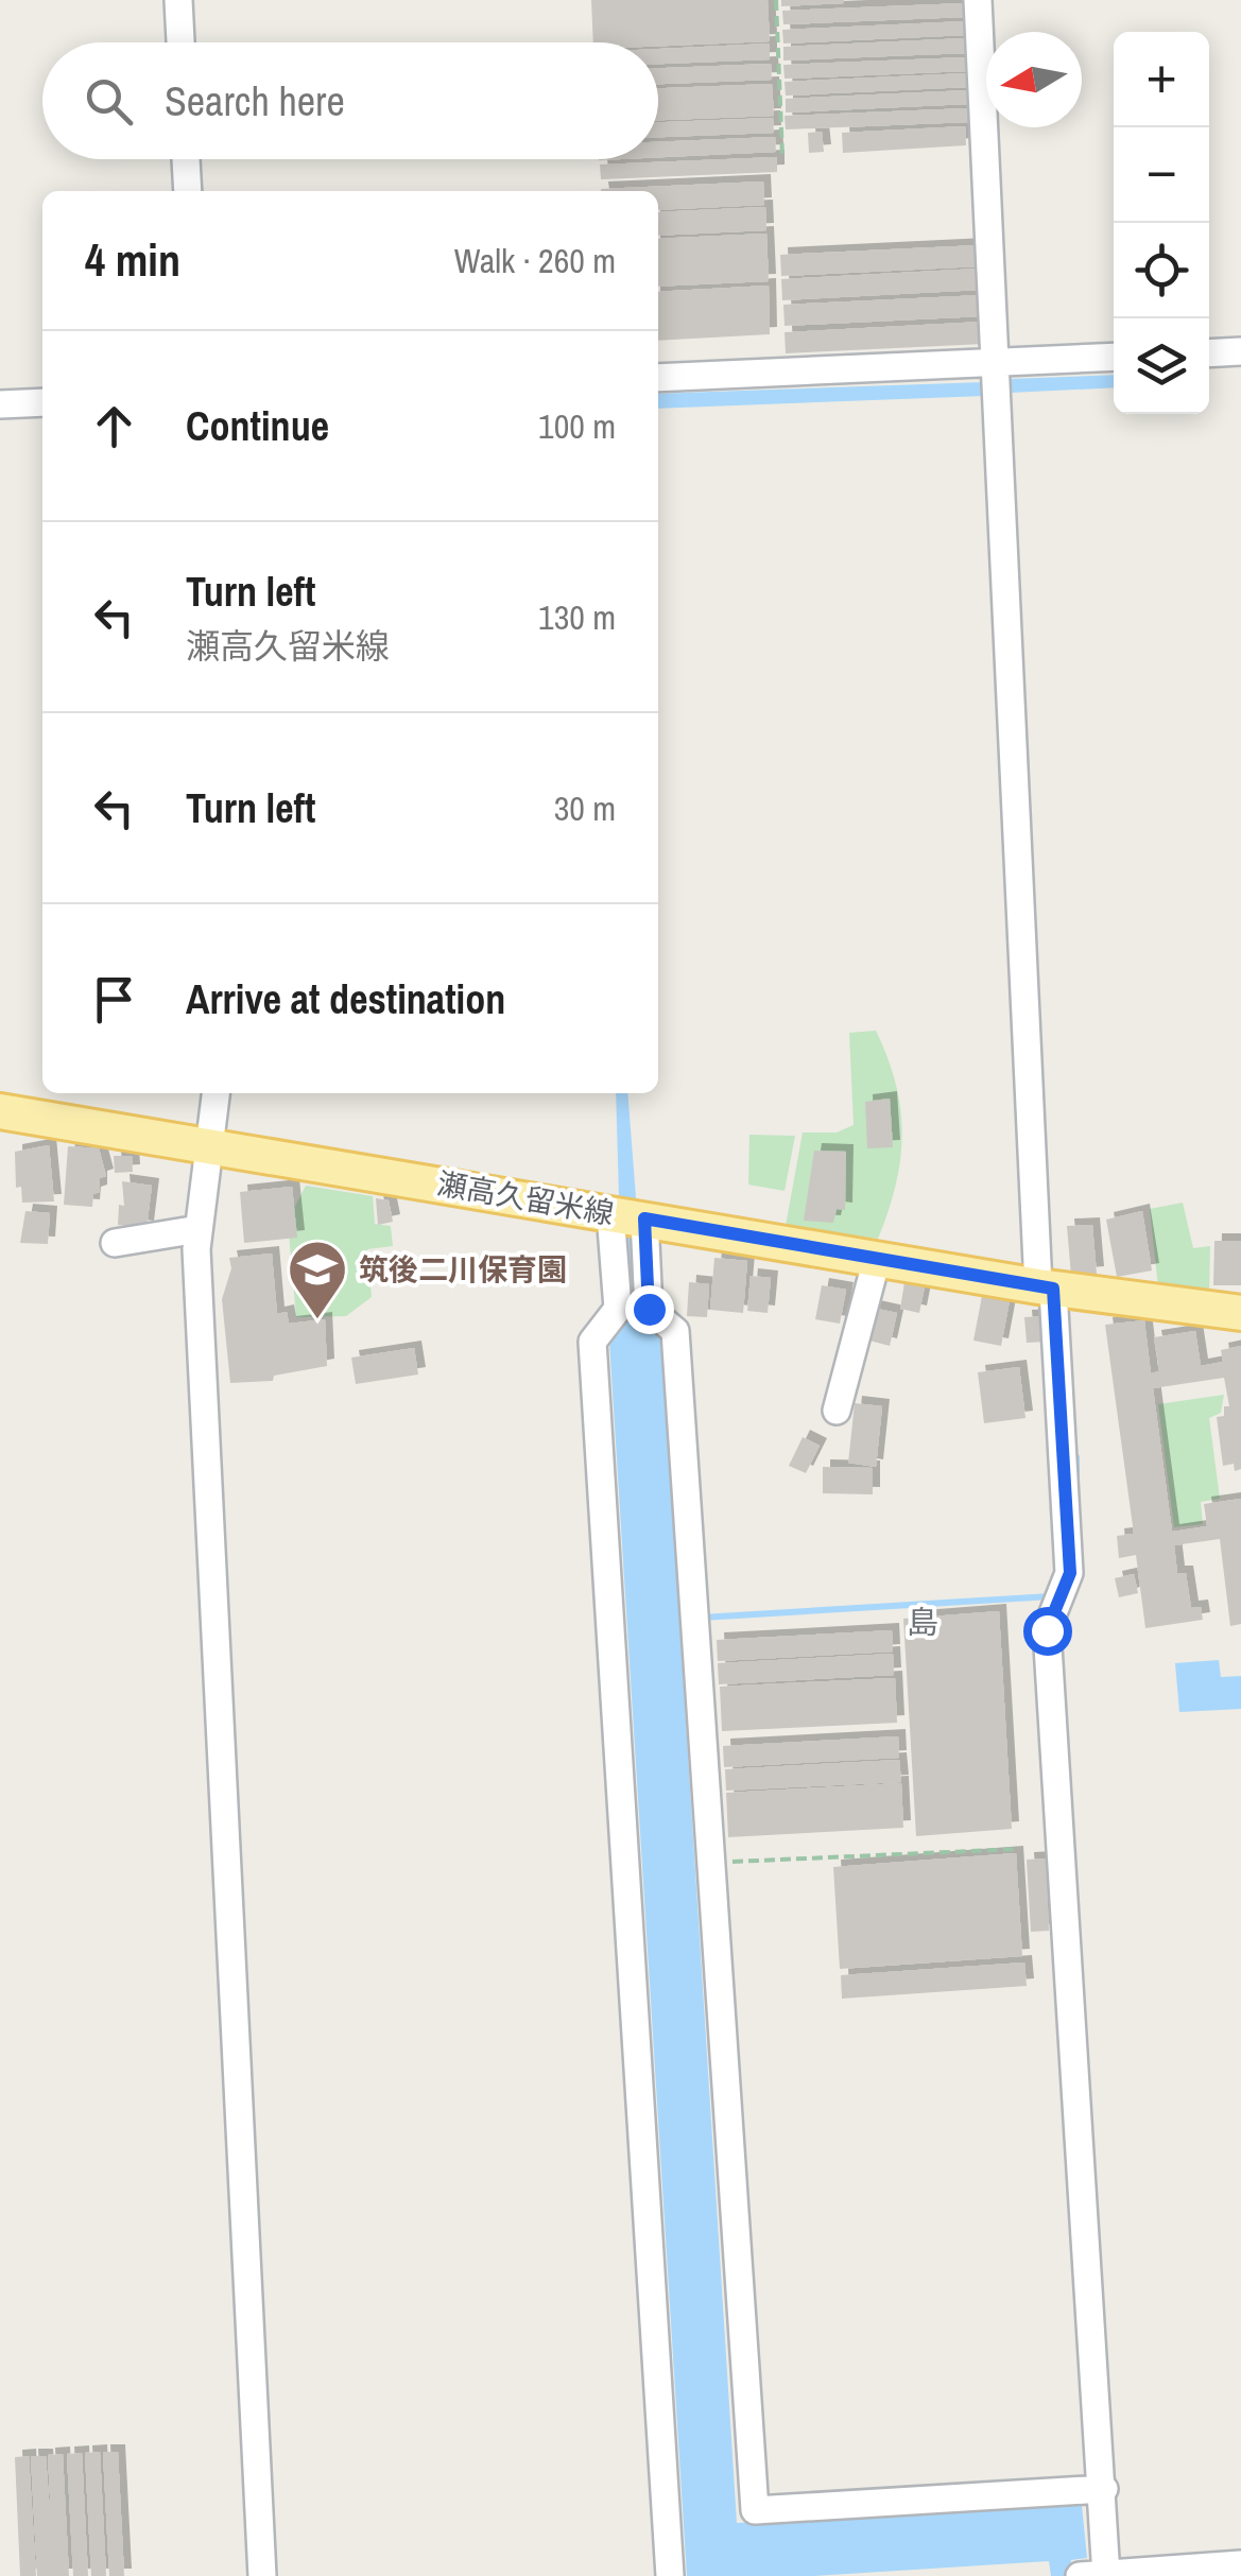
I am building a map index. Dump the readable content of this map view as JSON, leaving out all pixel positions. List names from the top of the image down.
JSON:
{
  "streets": {
    "main road": ["瀬高久留米線"]
  },
  "districts": ["島"],
  "places": {
    "school or university": ["筑後二川保育園"]
  },
  "north": "left",
  "page": {
    "map_buttons": ["+", "−"],
    "search": "Search here",
    "heading": ["4 min", "Walk · 260 m"],
    "list": [
      ["Continue", "100 m"],
      ["Turn left", "瀬高久留米線", "130 m"],
      ["Turn left", "30 m"],
      "Arrive at destination"
    ]
  }
}
